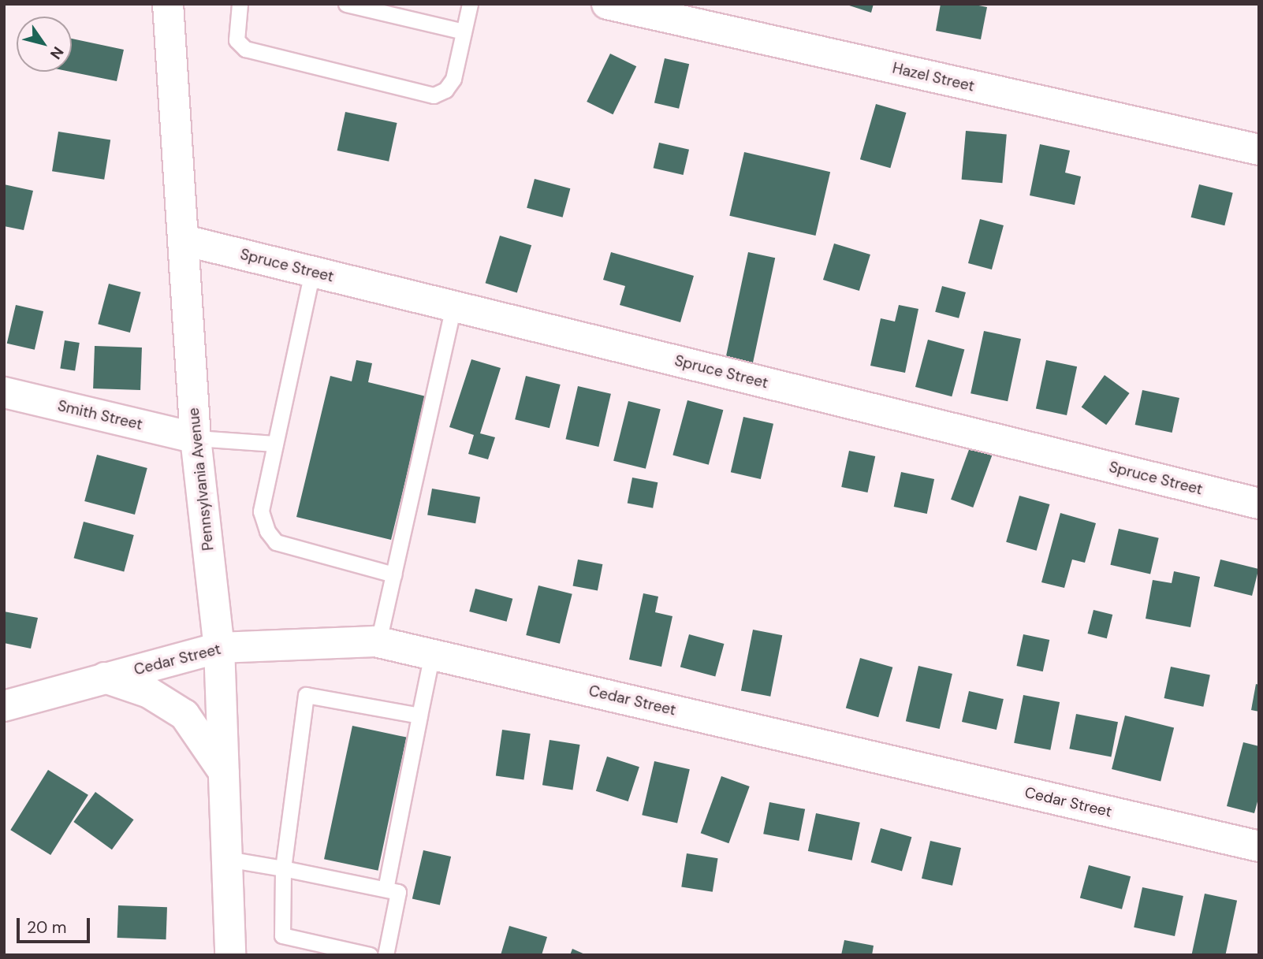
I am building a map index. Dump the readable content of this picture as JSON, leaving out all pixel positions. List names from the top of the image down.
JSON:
{
  "streets": {
    "street": [
      "Hazel Street",
      "Spruce Street",
      "Smith Street",
      "Pennsylvania Avenue",
      "Cedar Street"
    ]
  },
  "crossings": [
    ["Spruce Street", "Pennsylvania Avenue"],
    ["Smith Street", "Pennsylvania Avenue"],
    ["Pennsylvania Avenue", "Cedar Street"]
  ],
  "scale_bar": "20 m",
  "north": "bottom right"
}
